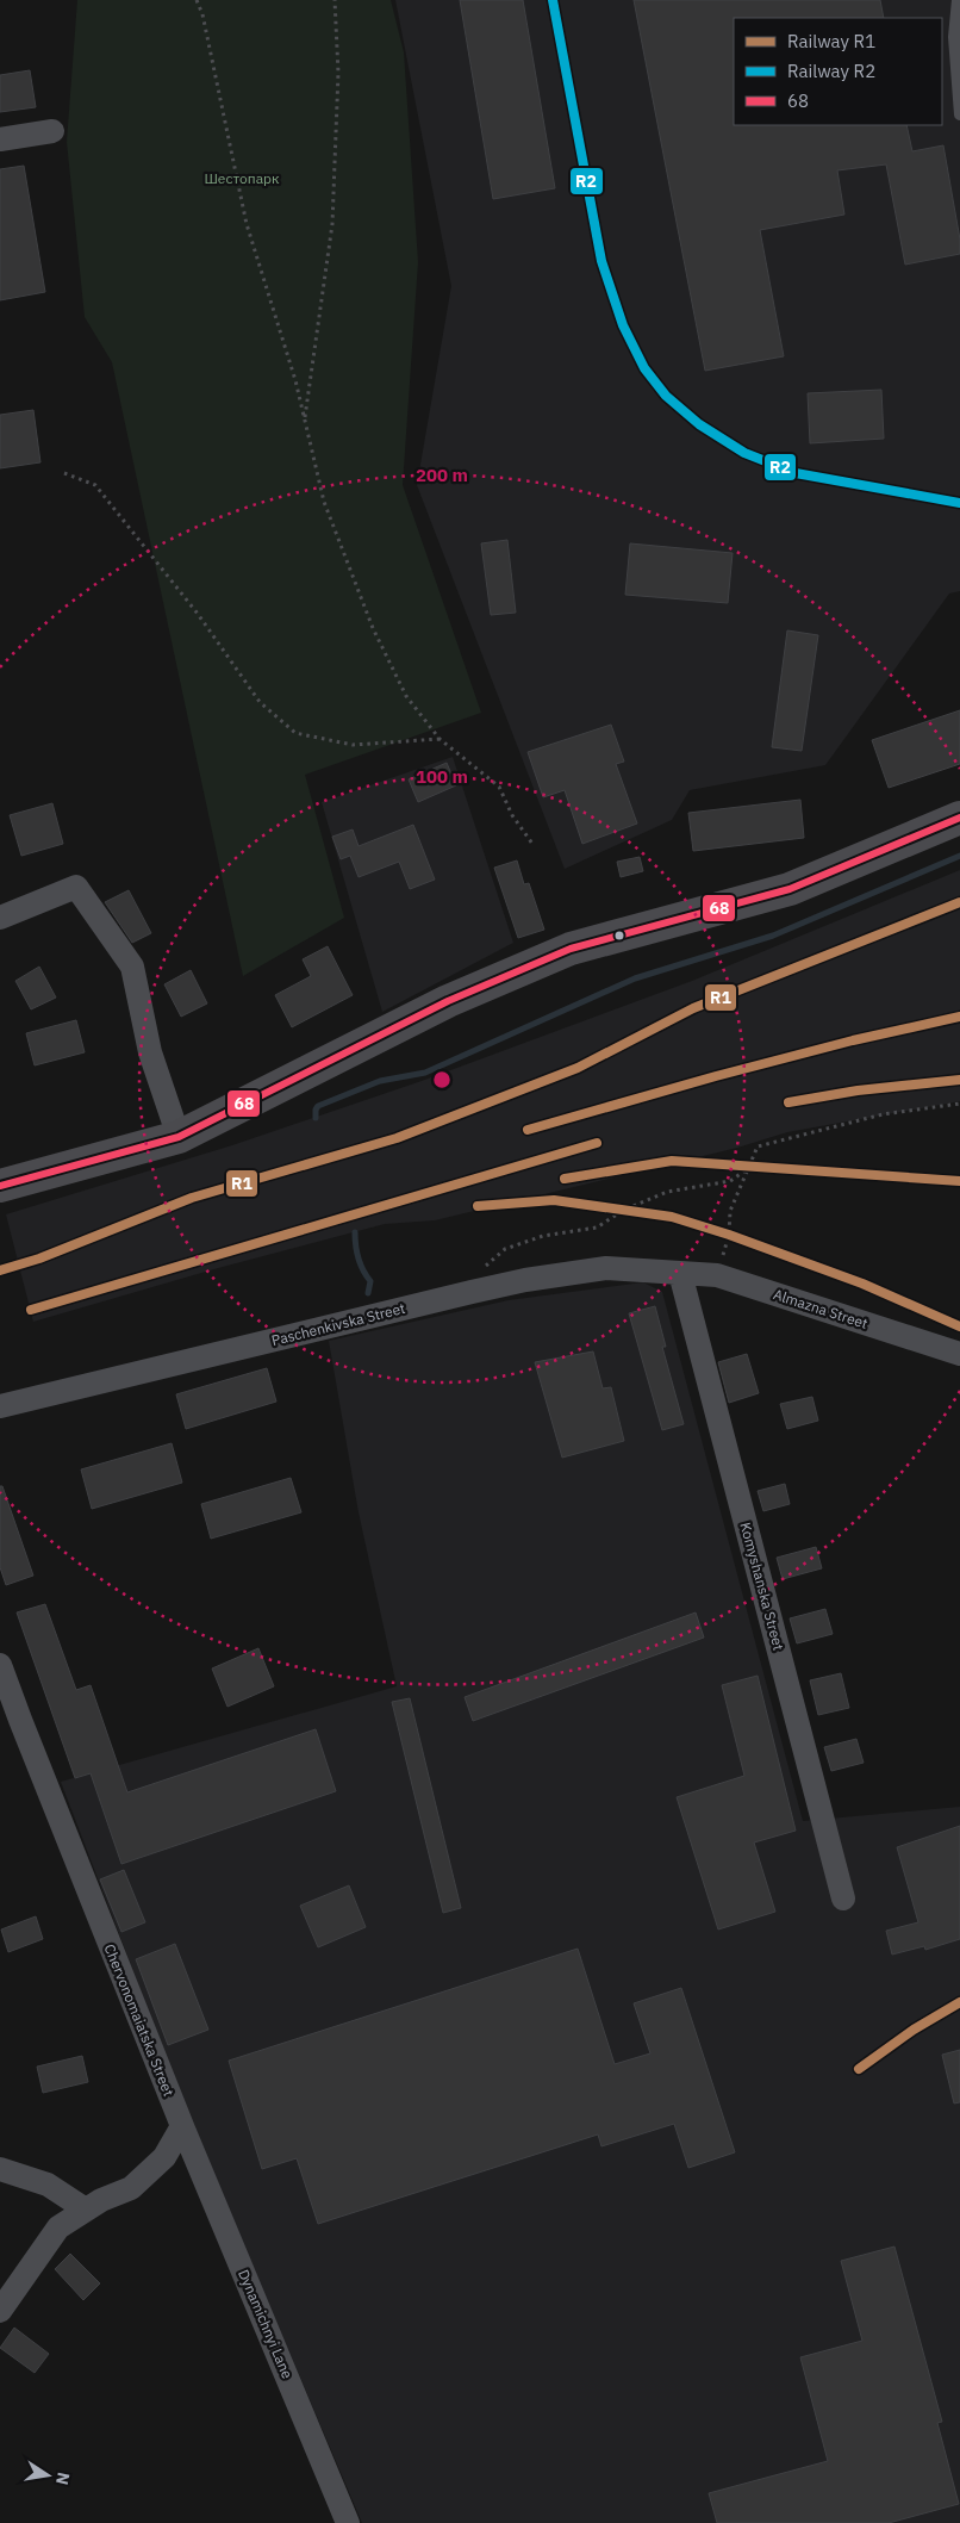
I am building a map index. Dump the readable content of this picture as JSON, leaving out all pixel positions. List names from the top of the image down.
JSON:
{
  "streets": {
    "street": [
      "Almazna Street",
      "Paschenkivska Street",
      "Komyshanska Street",
      "Chervonomaiatska Street",
      "Dynamichnyi Lane"
    ]
  },
  "crossings": [
    ["Almazna Street", "Paschenkivska Street"],
    ["Almazna Street", "Komyshanska Street"],
    ["Paschenkivska Street", "Komyshanska Street"],
    ["Chervonomaiatska Street", "Dynamichnyi Lane"]
  ],
  "parks": ["Шестопарк"],
  "lines": ["rail line R2", "transit line 68", "rail line R1"],
  "legend": ["Railway R1", "Railway R2", "68"],
  "north": "right",
  "rings": ["200 m", "100 m"]
}
